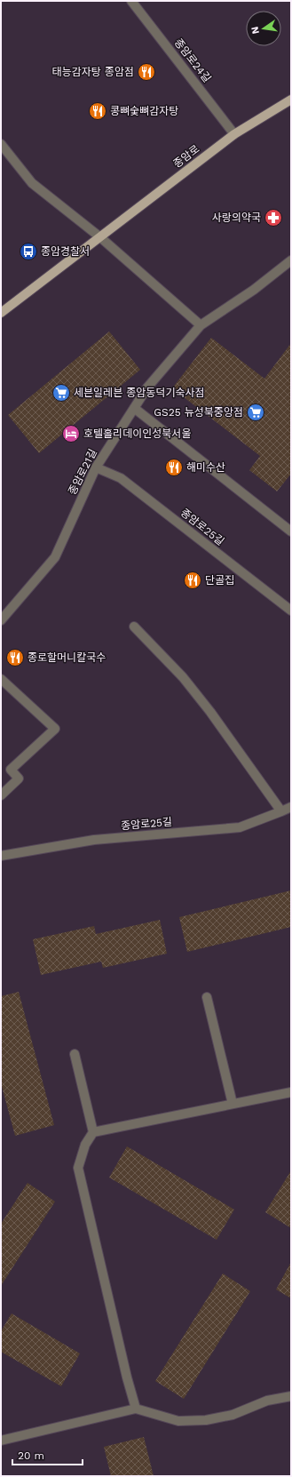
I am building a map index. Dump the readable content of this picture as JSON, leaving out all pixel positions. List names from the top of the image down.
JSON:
{
  "streets": {
    "main road": ["종암로"],
    "street": ["종암로24길", "종암로21길", "종암로25길"]
  },
  "crossings": [
    ["종암로24길", "종암로"],
    ["종암로21길", "종암로25길"]
  ],
  "places": {
    "restaurant": [
      "태능감자탕 종암점",
      "콩뼈숯뼈감자탕",
      "해미수산",
      "단골집",
      "종로할머니칼국수"
    ],
    "pharmacy": ["사랑의약국"],
    "bus stop": ["종암경찰서"],
    "supermarket": ["세븐일레븐 종암동덕기숙사점", "GS25 뉴성북중앙점"],
    "hotel": ["호텔홀리데이인성북서울"]
  },
  "scale_bar": "20 m",
  "north": "left"
}
